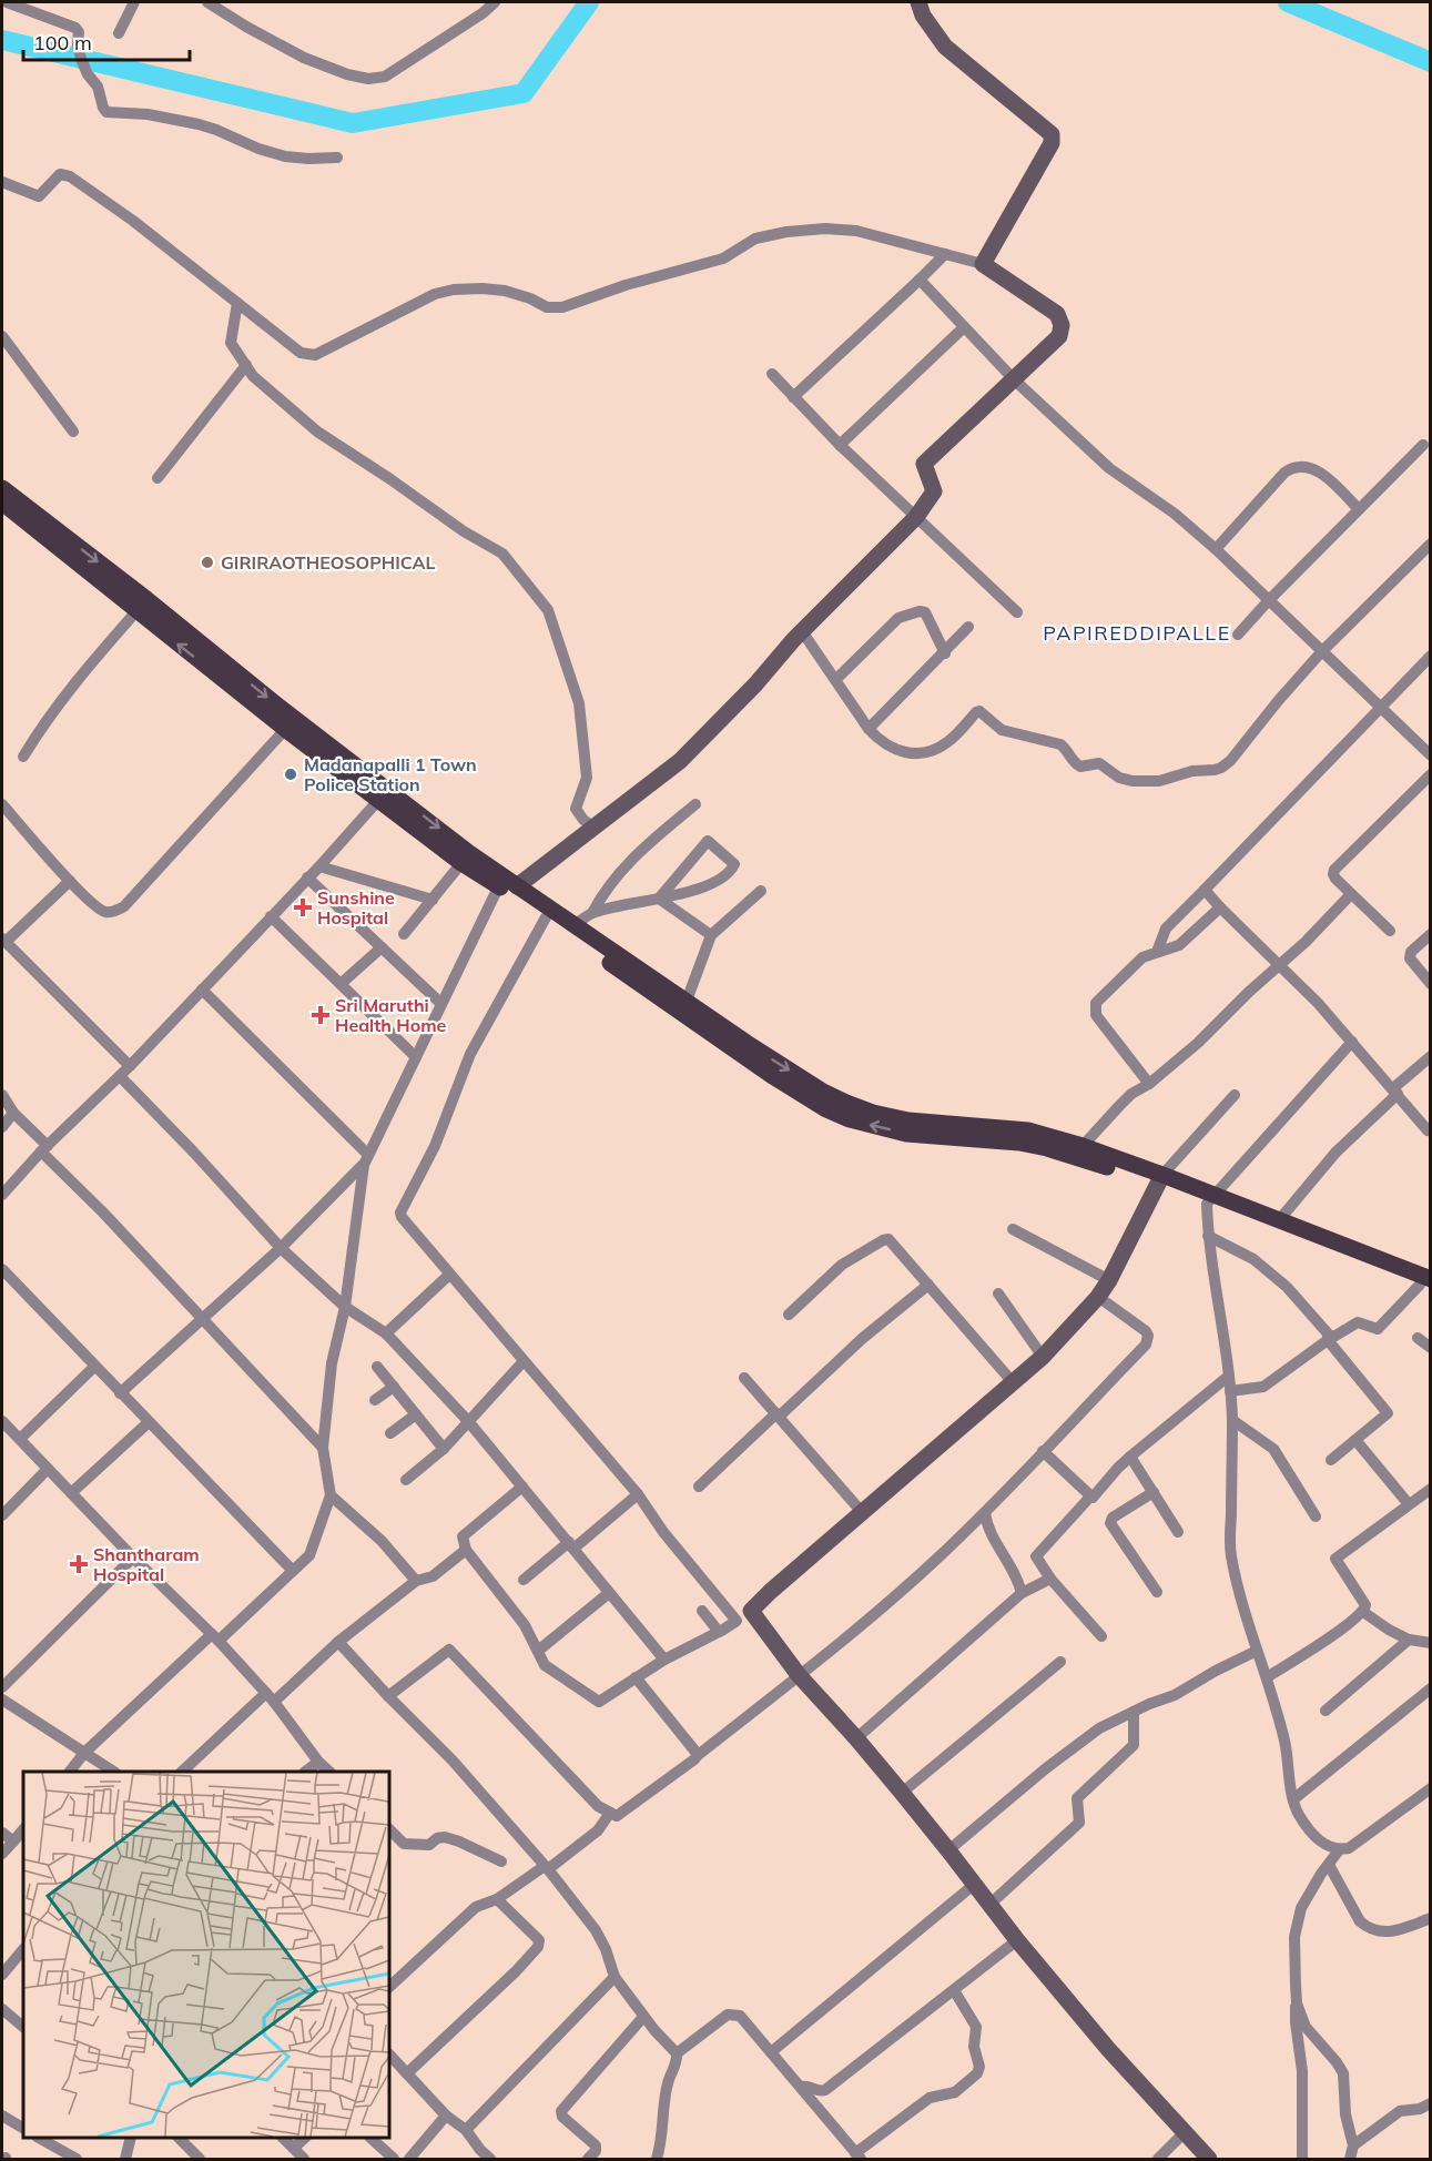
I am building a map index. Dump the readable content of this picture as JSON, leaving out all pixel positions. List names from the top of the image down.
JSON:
{
  "districts": ["PAPIREDDIPALLE"],
  "places": {
    "other": ["GIRIRAOTHEOSOPHICAL", "Madanapalli 1 Town Police Station"],
    "health": ["Sunshine Hospital", "Sri Maruthi Health Home", "Shantharam Hospital"]
  },
  "scale_bar": "100 m"
}
